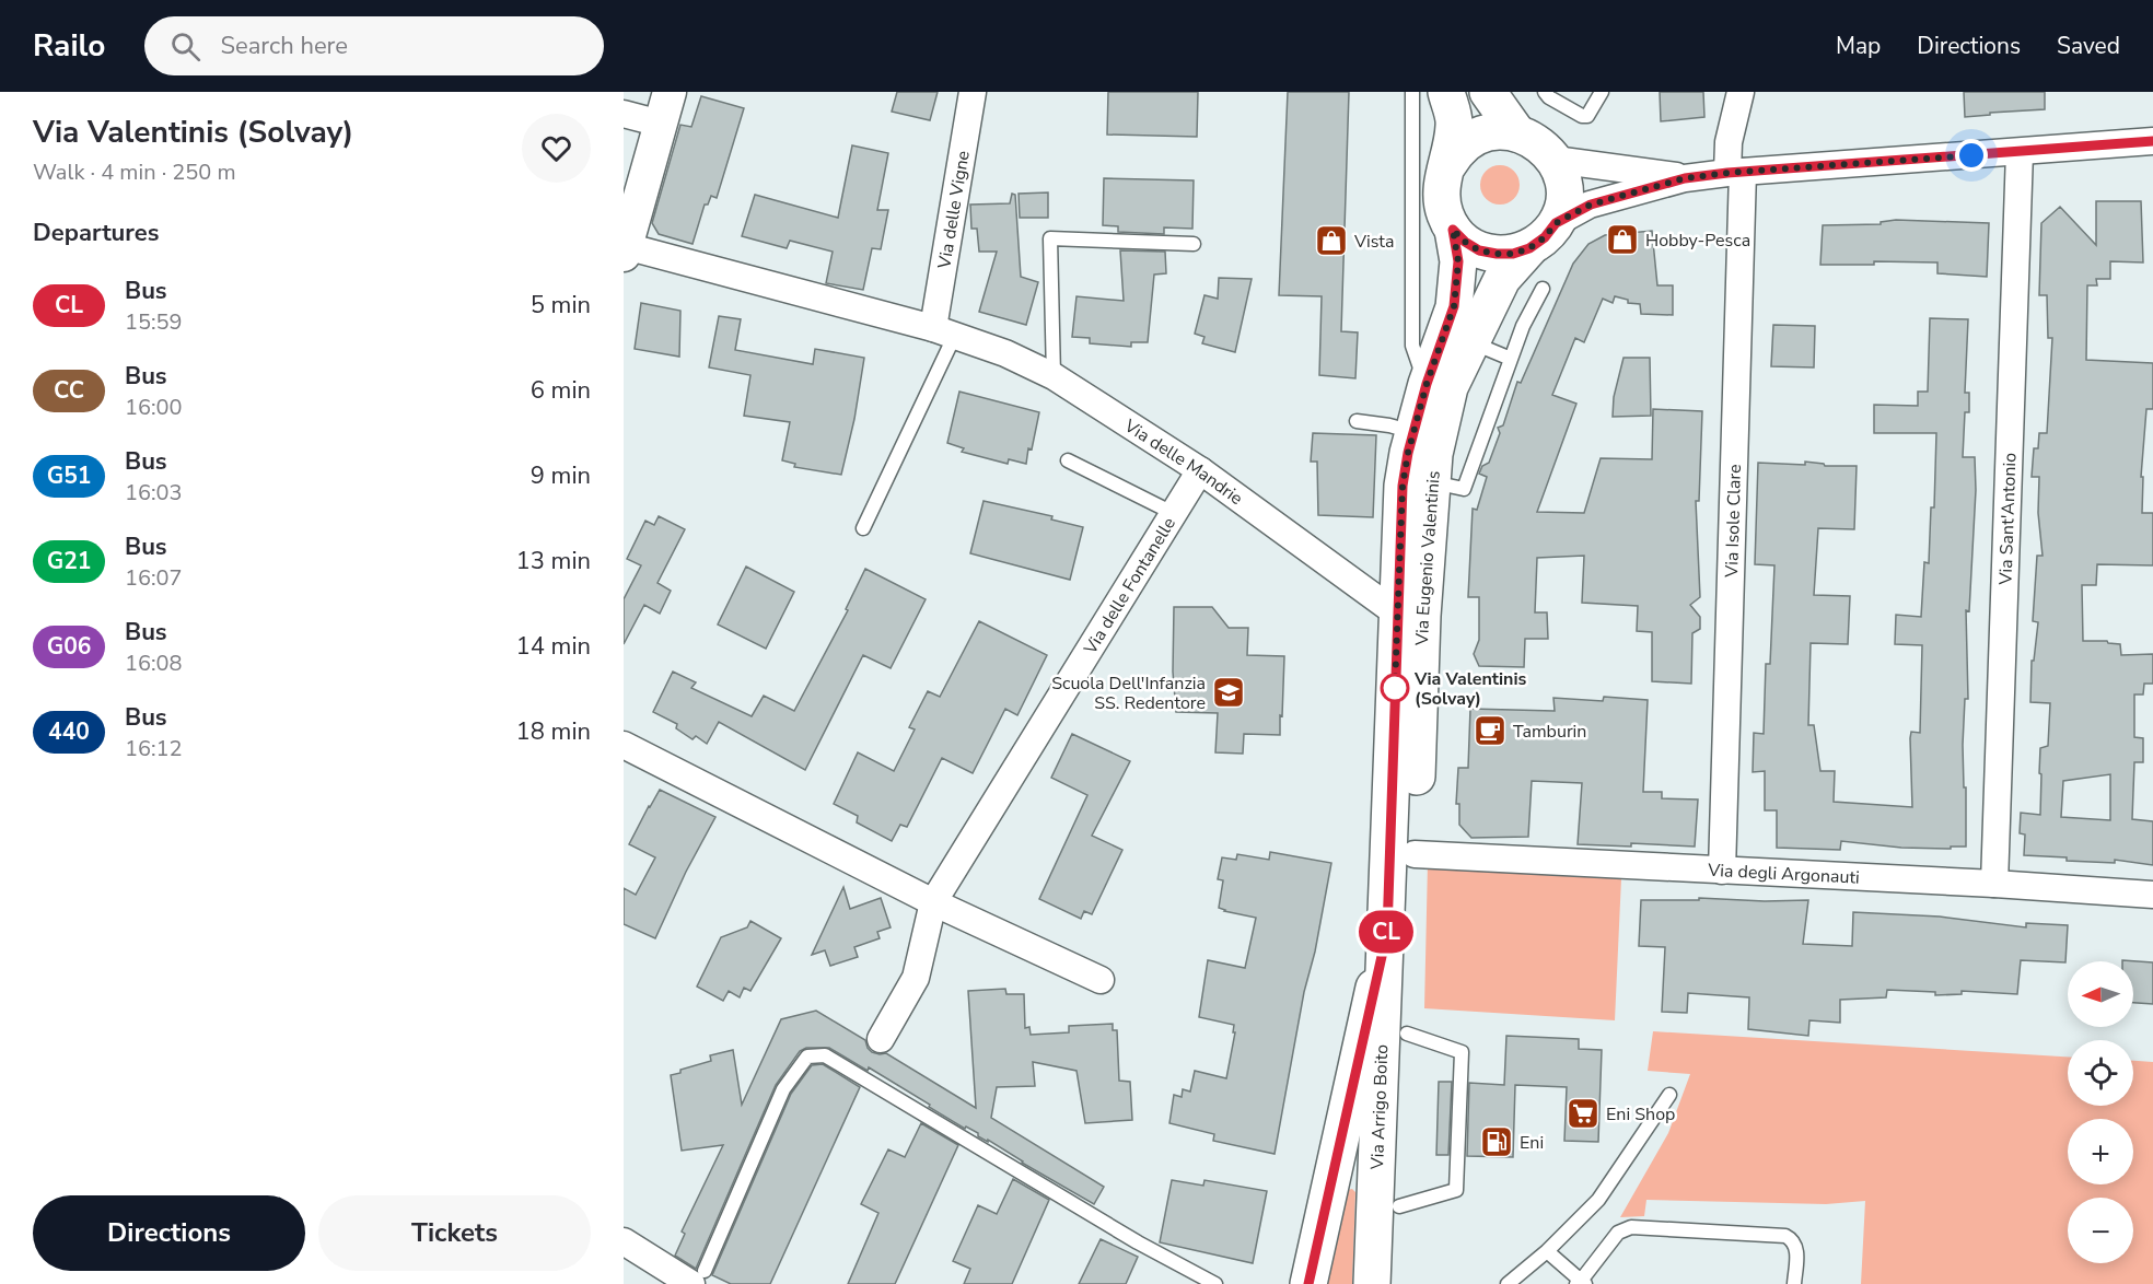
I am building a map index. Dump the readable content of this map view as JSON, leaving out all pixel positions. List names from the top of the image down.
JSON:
{
  "streets": {
    "main road": ["Via Eugenio Valentinis", "Via Arrigo Boito"],
    "street": [
      "Via delle Vigne",
      "Via delle Mandrie",
      "Via Sant'Antonio",
      "Via Isole Clare",
      "Via delle Fontanelle",
      "Via degli Argonauti"
    ]
  },
  "crossings": [
    ["Via delle Vigne", "Via delle Mandrie"],
    ["Via delle Mandrie", "Via Eugenio Valentinis"],
    ["Via delle Mandrie", "Via delle Fontanelle"],
    ["Via Sant'Antonio", "Via degli Argonauti"],
    ["Via Isole Clare", "Via degli Argonauti"],
    ["Via Eugenio Valentinis", "Via degli Argonauti"],
    ["Via Eugenio Valentinis", "Via Arrigo Boito"]
  ],
  "places": {
    "shop": ["Hobby-Pesca", "Vista"],
    "other": ["Via Valentinis (Solvay)"],
    "school or university": ["Scuola Dell'Infanzia SS. Redentore"],
    "cafe": ["Tamburin"],
    "supermarket": ["Eni Shop"],
    "fuel station": ["Eni"]
  },
  "lines": ["bus line CL"],
  "north": "left",
  "page": {
    "header": "Railo",
    "search": "Search here",
    "nav": ["Map", "Directions", "Saved"],
    "heading": [
      ["Via Valentinis (Solvay)", "Walk · 4 min · 250 m"],
      "Departures"
    ],
    "on_map": "CL",
    "list": [
      {
        "mark": "CL",
        "name": "Bus",
        "note": "15:59",
        "value": "5 min"
      },
      {
        "mark": "CC",
        "name": "Bus",
        "note": "16:00",
        "value": "6 min"
      },
      {
        "mark": "G51",
        "name": "Bus",
        "note": "16:03",
        "value": "9 min"
      },
      {
        "mark": "G21",
        "name": "Bus",
        "note": "16:07",
        "value": "13 min"
      },
      {
        "mark": "G06",
        "name": "Bus",
        "note": "16:08",
        "value": "14 min"
      },
      {
        "mark": "440",
        "name": "Bus",
        "note": "16:12",
        "value": "18 min"
      }
    ],
    "map_buttons": ["+", "−"],
    "buttons": ["Directions", "Tickets"]
  }
}
